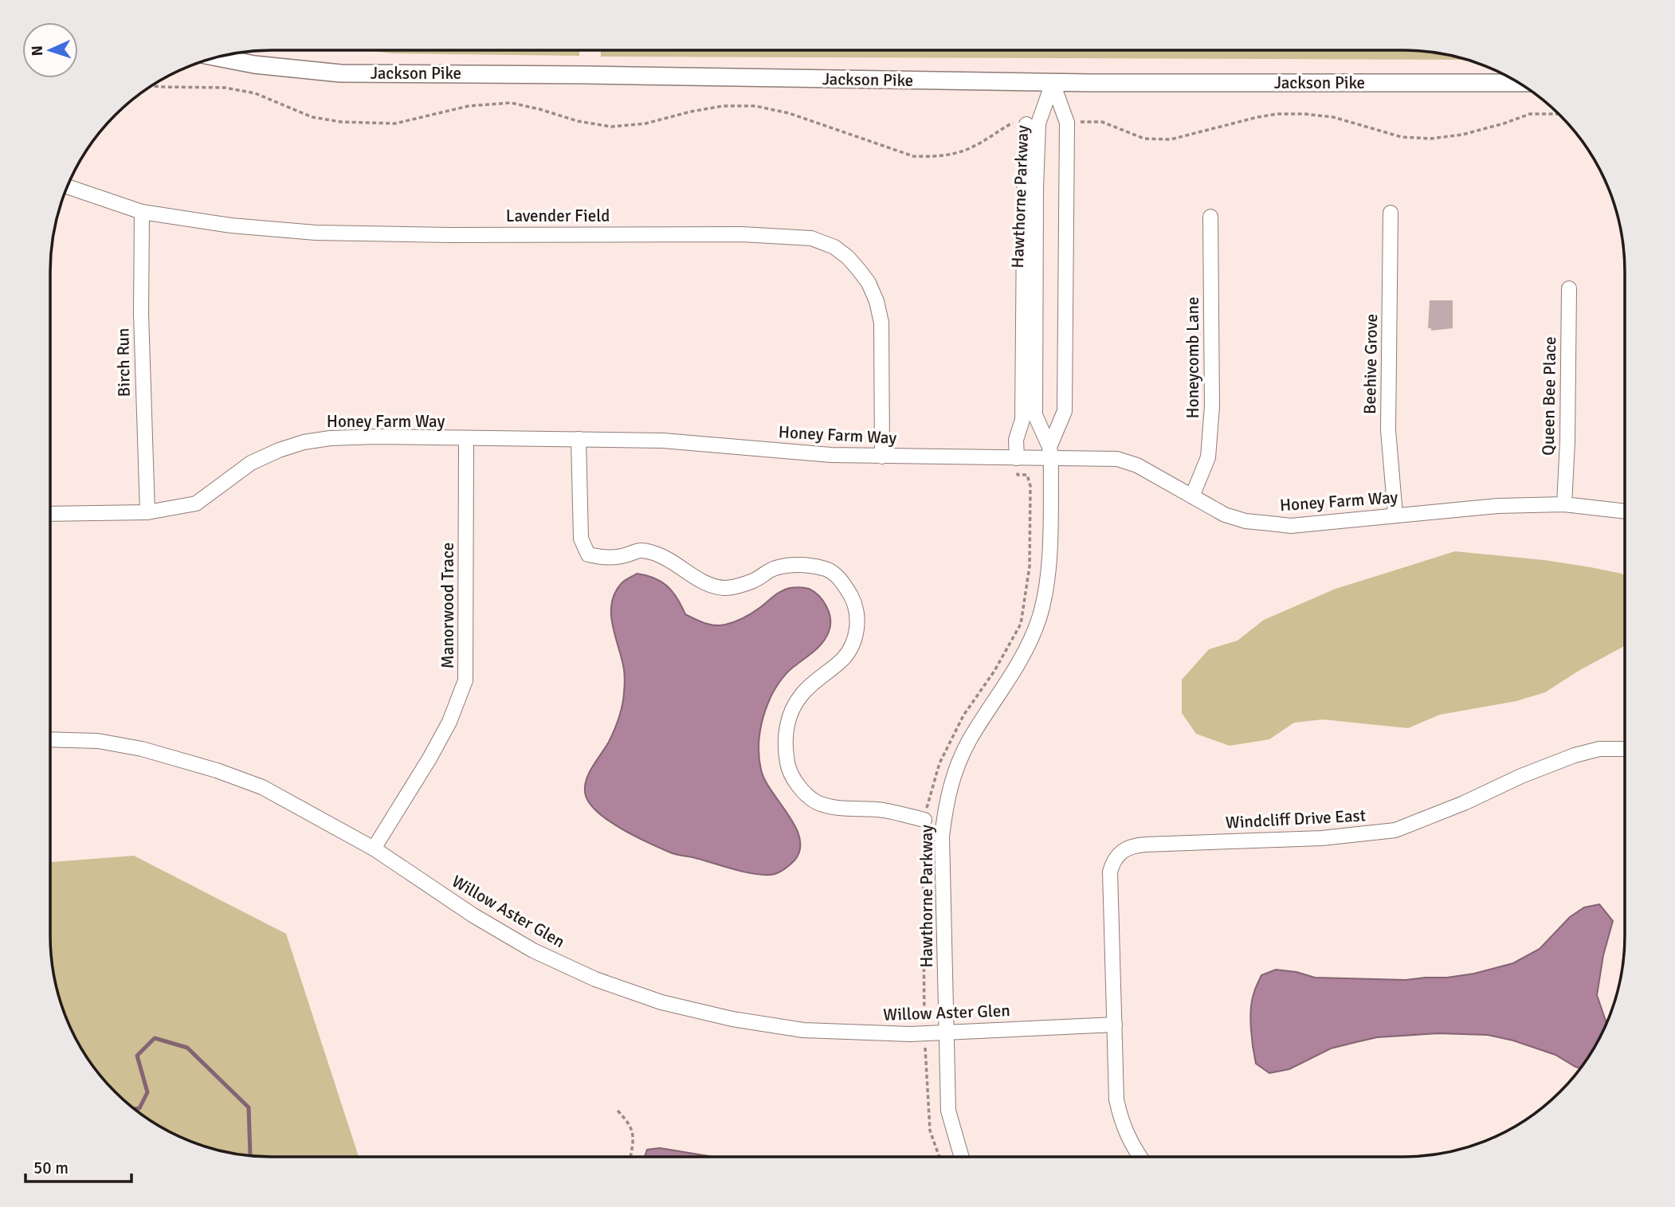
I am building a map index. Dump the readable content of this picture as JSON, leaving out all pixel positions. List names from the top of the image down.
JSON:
{
  "streets": {
    "main road": ["Jackson Pike"],
    "street": [
      "Hawthorne Parkway",
      "Lavender Field",
      "Honeycomb Lane",
      "Birch Run",
      "Beehive Grove",
      "Queen Bee Place",
      "Honey Farm Way",
      "Manorwood Trace",
      "Windcliff Drive East",
      "Willow Aster Glen"
    ]
  },
  "crossings": [
    ["Jackson Pike", "Hawthorne Parkway"],
    ["Hawthorne Parkway", "Honey Farm Way"],
    ["Hawthorne Parkway", "Willow Aster Glen"],
    ["Lavender Field", "Birch Run"],
    ["Lavender Field", "Honey Farm Way"],
    ["Honeycomb Lane", "Honey Farm Way"],
    ["Birch Run", "Honey Farm Way"],
    ["Beehive Grove", "Honey Farm Way"],
    ["Queen Bee Place", "Honey Farm Way"],
    ["Honey Farm Way", "Manorwood Trace"],
    ["Manorwood Trace", "Willow Aster Glen"],
    ["Windcliff Drive East", "Willow Aster Glen"]
  ],
  "scale_bar": "50 m",
  "north": "left"
}
